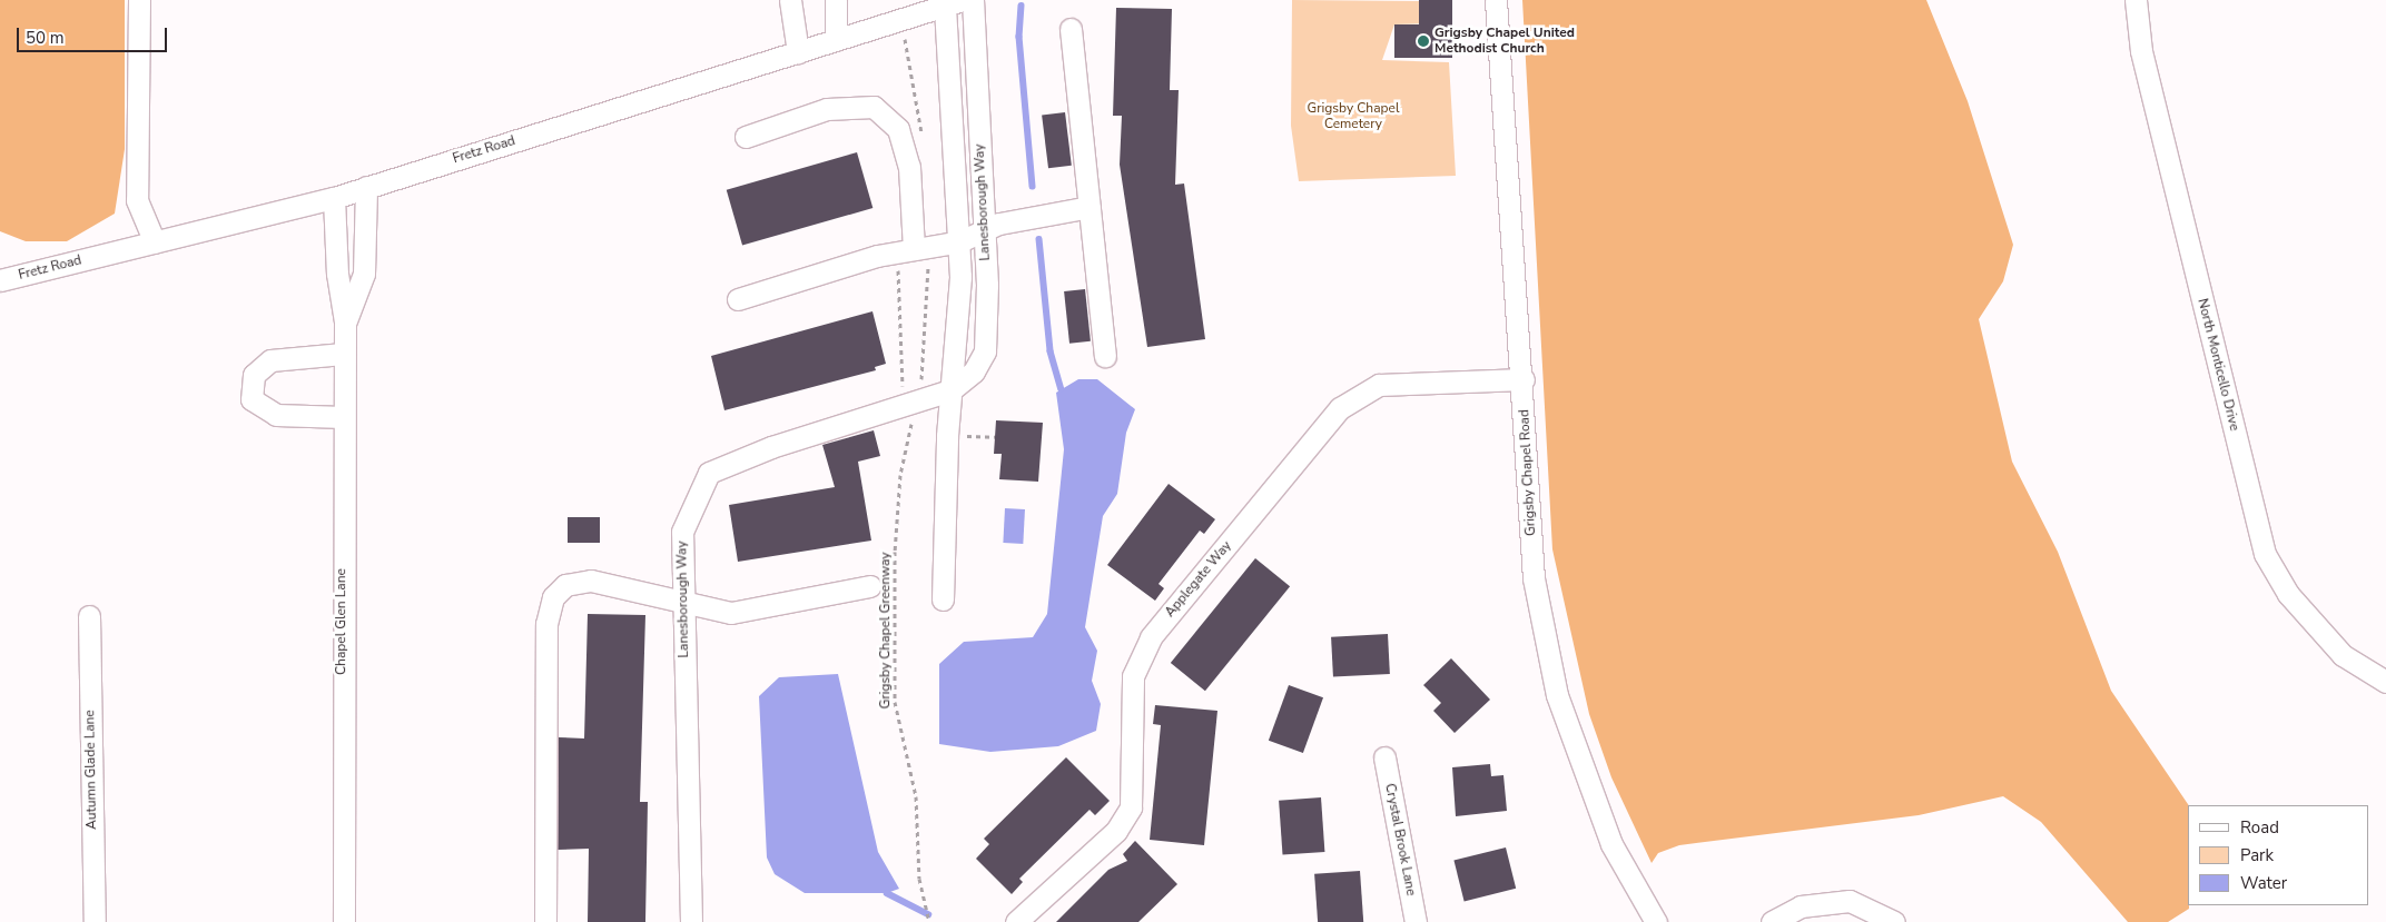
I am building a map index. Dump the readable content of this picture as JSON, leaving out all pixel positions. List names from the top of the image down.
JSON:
{
  "streets": {
    "street": [
      "Fretz Road",
      "Lanesborough Way",
      "North Monticello Drive",
      "Grigsby Chapel Road",
      "Applegate Way",
      "Chapel Glen Lane",
      "Autumn Glade Lane",
      "Crystal Brook Lane"
    ],
    "path": ["Grigsby Chapel Greenway"]
  },
  "crossings": [
    ["Fretz Road", "Lanesborough Way"],
    ["Fretz Road", "Chapel Glen Lane"],
    ["Lanesborough Way", "Grigsby Chapel Greenway"],
    ["Grigsby Chapel Road", "Applegate Way"]
  ],
  "parks": ["Grigsby Chapel Cemetery"],
  "places": ["Grigsby Chapel United Methodist Church"],
  "legend": ["Road", "Park", "Water"],
  "scale_bar": "50 m"
}
